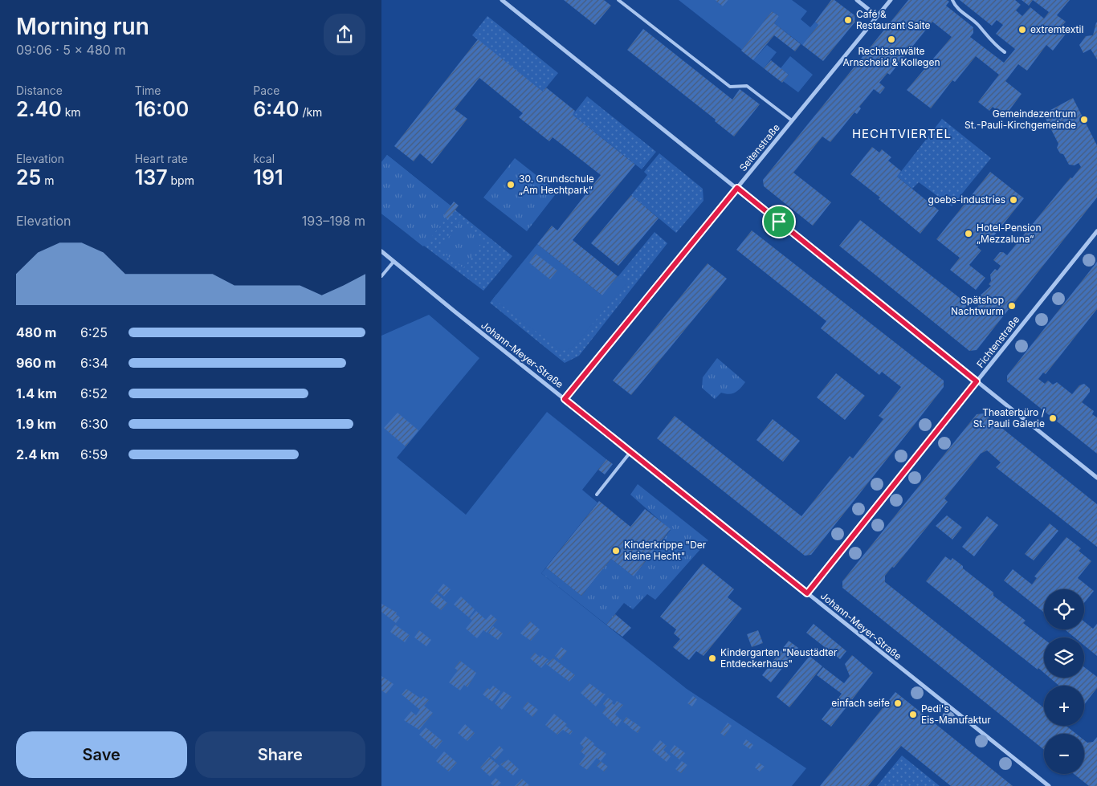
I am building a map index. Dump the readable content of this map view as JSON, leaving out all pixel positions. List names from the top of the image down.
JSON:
{
  "streets": {
    "street": ["Seitenstraße", "Fichtenstraße", "Johann-Meyer-Straße"]
  },
  "crossings": [
    ["Seitenstraße", "Johann-Meyer-Straße"],
    ["Fichtenstraße", "Johann-Meyer-Straße"]
  ],
  "districts": ["HECHTVIERTEL"],
  "places": [
    "Café & Restaurant Saite",
    "extremtextil",
    "Rechtsanwälte Arnscheid & Kollegen",
    "Gemeindezentrum St.-Pauli-Kirchgemeinde",
    "30. Grundschule „Am Hechtpark“",
    "goebs-industries",
    "Hotel-Pension „Mezzaluna“",
    "Spätshop Nachtwurm",
    "Theaterbüro / St. Pauli Galerie",
    "Kinderkrippe \"Der kleine Hecht\"",
    "Kindergarten \"Neustädter Entdeckerhaus\"",
    "einfach seife",
    "Pedi's Eis-Manufaktur"
  ],
  "page": {
    "heading": ["Morning run", "09:06 · 5 × 480 m"],
    "stats": [
      ["Distance", "2.40 km"],
      ["Time", "16:00"],
      ["Pace", "6:40 /km"],
      ["Elevation", "25 m"],
      ["Heart rate", "137 bpm"],
      ["kcal", "191"]
    ],
    "chart": ["Elevation", "193–198 m"],
    "list": [
      {
        "name": "480 m",
        "note": "6:25"
      },
      {
        "name": "960 m",
        "note": "6:34"
      },
      {
        "name": "1.4 km",
        "note": "6:52"
      },
      {
        "name": "1.9 km",
        "note": "6:30"
      },
      {
        "name": "2.4 km",
        "note": "6:59"
      }
    ],
    "map_buttons": ["+", "−"],
    "buttons": ["Save", "Share"]
  }
}
